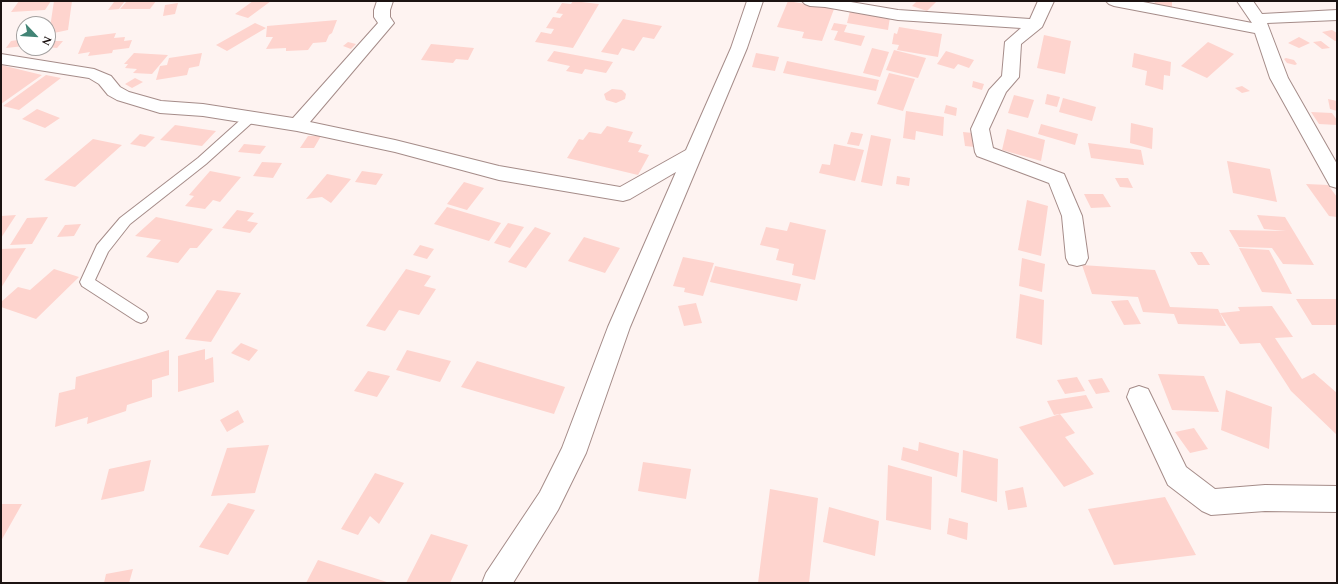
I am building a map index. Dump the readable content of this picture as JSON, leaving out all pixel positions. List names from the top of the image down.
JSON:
{
  "north": "bottom right"
}
